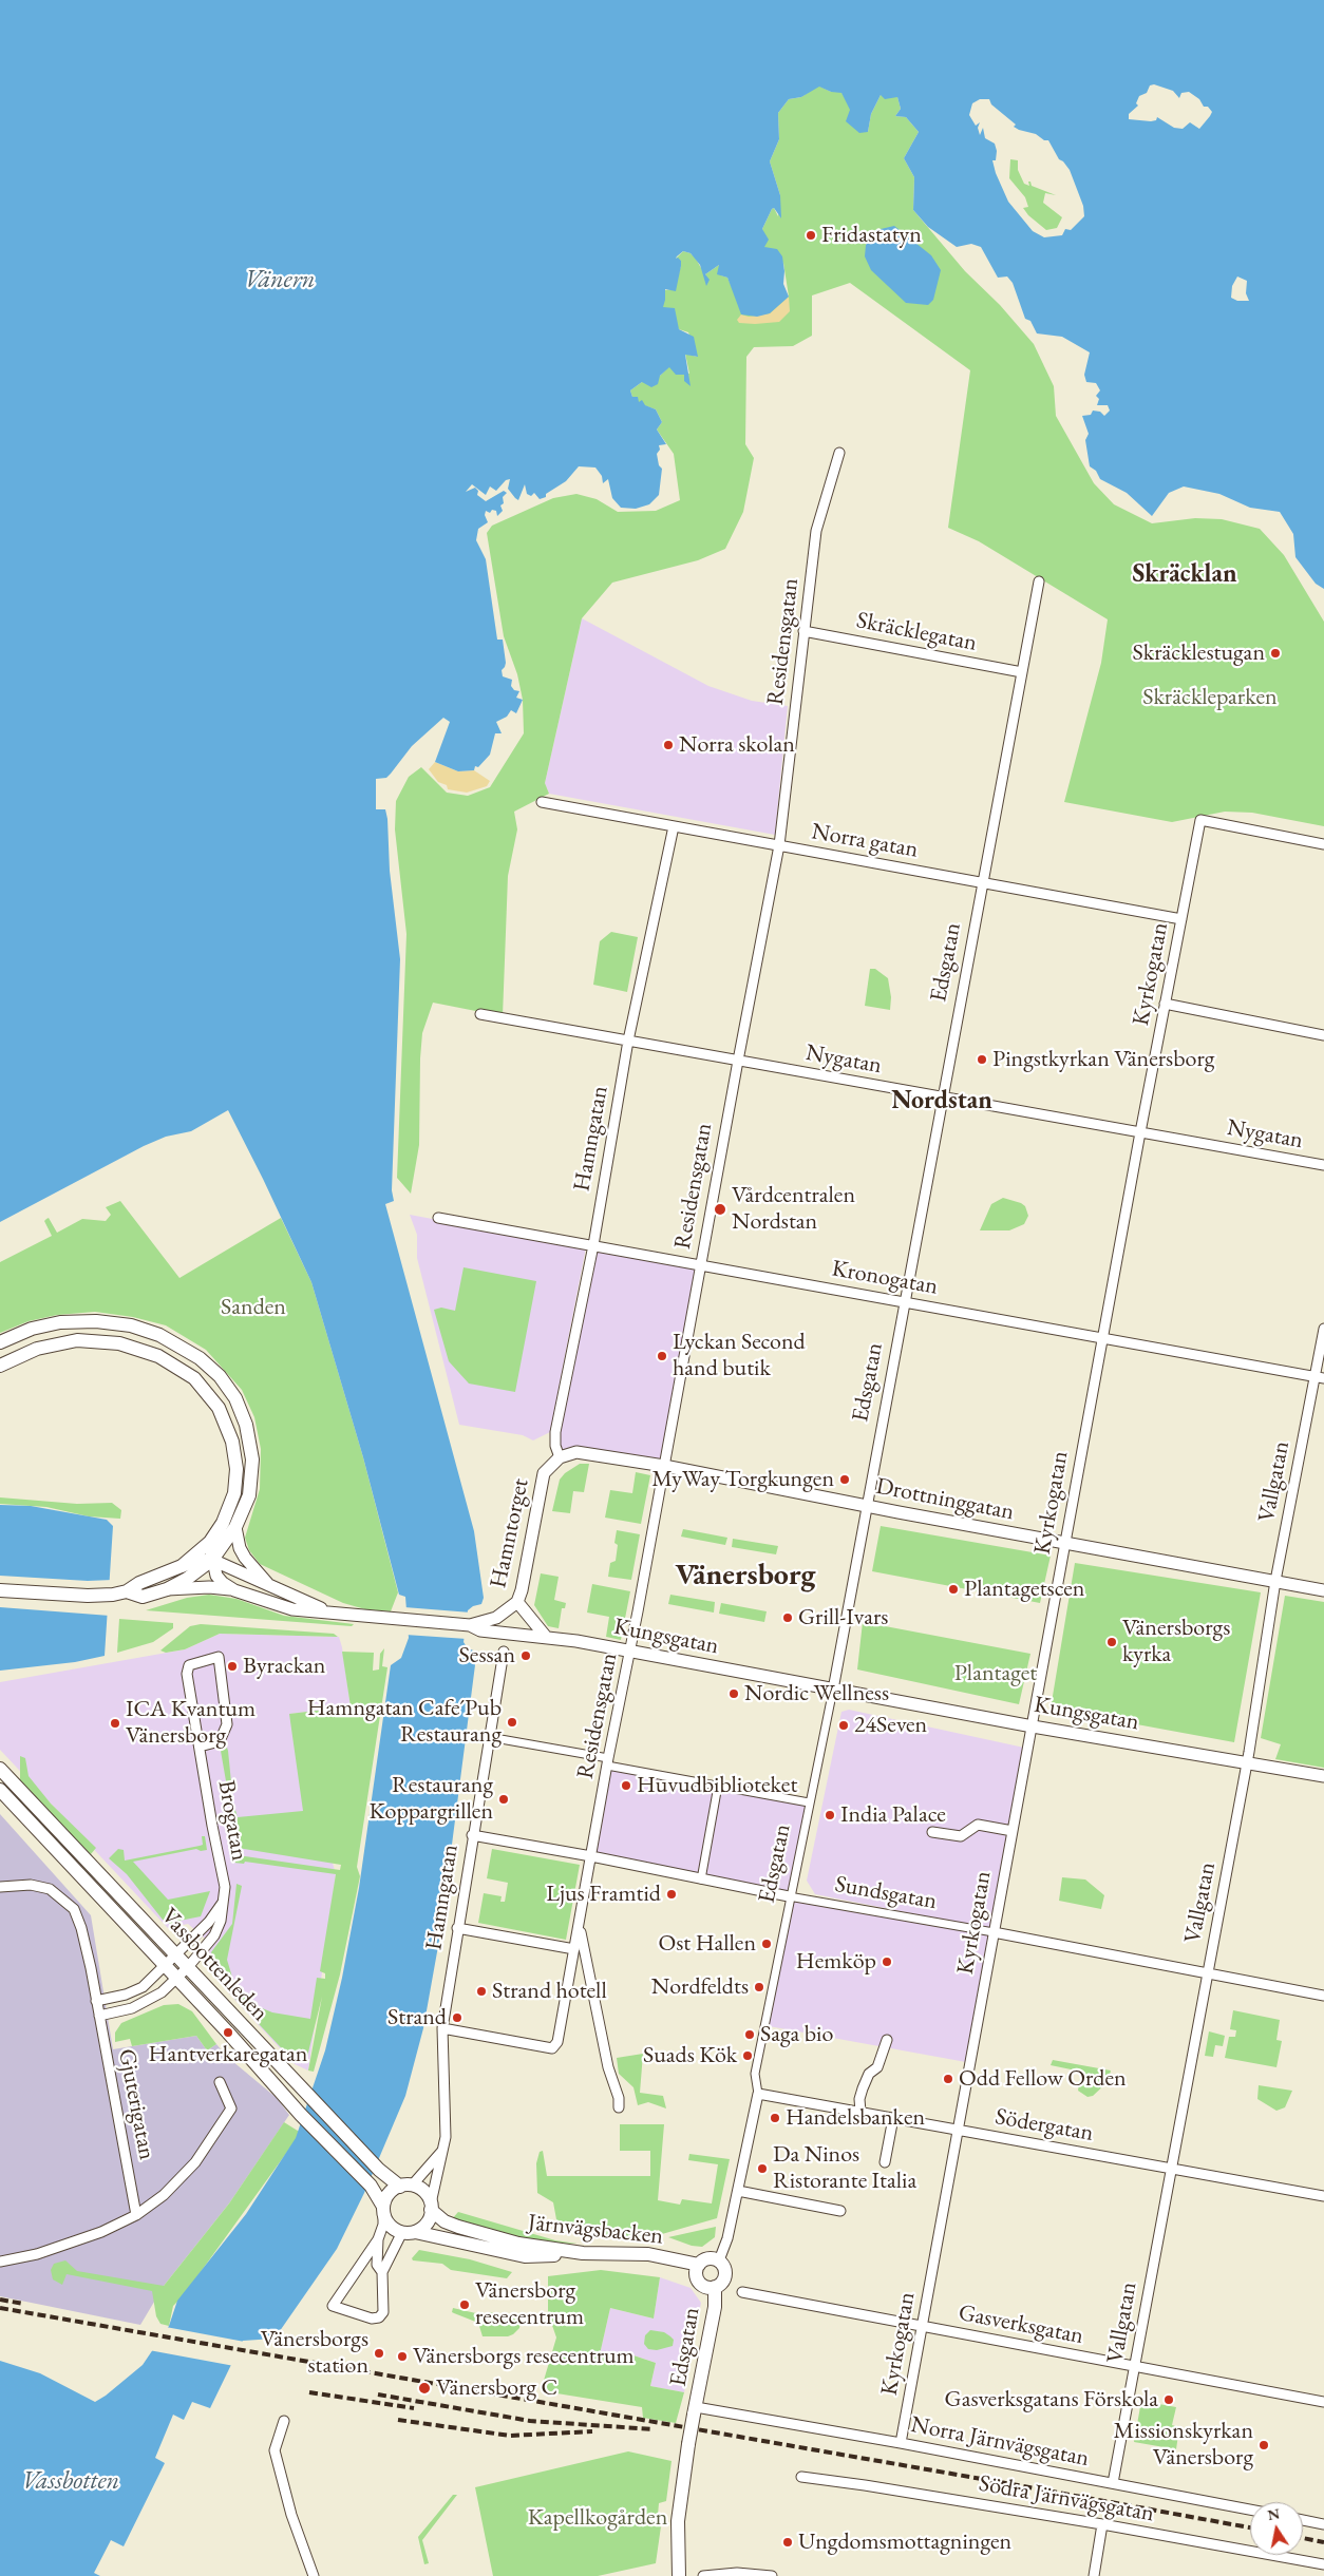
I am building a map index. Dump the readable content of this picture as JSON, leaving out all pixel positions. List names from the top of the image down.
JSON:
{
  "streets": {
    "main road": ["Edsgatan", "Vassbottenleden", "Järnvägsbacken"],
    "street": [
      "Skräcklegatan",
      "Residensgatan",
      "Norra gatan",
      "Kyrkogatan",
      "Nygatan",
      "Hamngatan",
      "Kronogatan",
      "Vallgatan",
      "Drottninggatan",
      "Hamntorget",
      "Kungsgatan",
      "Brogatan",
      "Sundsgatan",
      "Gjuterigatan",
      "Södergatan",
      "Gasverksgatan",
      "Norra Järnvägsgatan",
      "Södra Järnvägsgatan"
    ]
  },
  "crossings": [
    ["Skräcklegatan", "Residensgatan"],
    ["Skräcklegatan", "Edsgatan"],
    ["Residensgatan", "Norra gatan"],
    ["Residensgatan", "Nygatan"],
    ["Residensgatan", "Hamngatan"],
    ["Residensgatan", "Kronogatan"],
    ["Residensgatan", "Drottninggatan"],
    ["Residensgatan", "Kungsgatan"],
    ["Residensgatan", "Sundsgatan"],
    ["Norra gatan", "Edsgatan"],
    ["Norra gatan", "Kyrkogatan"],
    ["Norra gatan", "Hamngatan"],
    ["Edsgatan", "Nygatan"],
    ["Edsgatan", "Kronogatan"],
    ["Edsgatan", "Drottninggatan"],
    ["Edsgatan", "Kungsgatan"],
    ["Edsgatan", "Sundsgatan"],
    ["Edsgatan", "Södergatan"],
    ["Edsgatan", "Järnvägsbacken"],
    ["Edsgatan", "Norra Järnvägsgatan"],
    ["Kyrkogatan", "Nygatan"],
    ["Kyrkogatan", "Kronogatan"],
    ["Kyrkogatan", "Drottninggatan"],
    ["Kyrkogatan", "Kungsgatan"],
    ["Kyrkogatan", "Sundsgatan"],
    ["Kyrkogatan", "Södergatan"],
    ["Kyrkogatan", "Gasverksgatan"],
    ["Kyrkogatan", "Norra Järnvägsgatan"],
    ["Nygatan", "Hamngatan"],
    ["Hamngatan", "Kronogatan"],
    ["Hamngatan", "Drottninggatan"],
    ["Hamngatan", "Hamntorget"],
    ["Hamngatan", "Sundsgatan"],
    ["Hamngatan", "Vassbottenleden"],
    ["Hamngatan", "Järnvägsbacken"],
    ["Kronogatan", "Vallgatan"],
    ["Vallgatan", "Drottninggatan"],
    ["Vallgatan", "Kungsgatan"],
    ["Vallgatan", "Sundsgatan"],
    ["Vallgatan", "Södergatan"],
    ["Vallgatan", "Gasverksgatan"],
    ["Vallgatan", "Norra Järnvägsgatan"],
    ["Drottninggatan", "Hamntorget"],
    ["Hamntorget", "Kungsgatan"],
    ["Brogatan", "Vassbottenleden"],
    ["Brogatan", "Gjuterigatan"],
    ["Vassbottenleden", "Järnvägsbacken"]
  ],
  "districts": ["Skräcklan", "Nordstan", "Vänersborg"],
  "water": ["Vänern", "Vassbotten"],
  "parks": [
    "Skräckleparken",
    "Sanden",
    "Plantaget",
    "Kapellkogården"
  ],
  "places": [
    "Fridastatyn",
    "Skräcklestugan",
    "Norra skolan",
    "Pingstkyrkan Vänersborg",
    "Vårdcentralen Nordstan",
    "Lyckan Second hand butik",
    "MyWay Torgkungen",
    "Plantagetscen",
    "Grill-Ivars",
    "Vänersborgs kyrka",
    "Sessan",
    "Byrackan",
    "Nordic Wellness",
    "Hamngatan Cafe´Pub Restaurang",
    "ICA Kvantum Vänersborg",
    "24Seven",
    "Huvudbiblioteket",
    "Restaurang Koppargrillen",
    "India Palace",
    "Ljus Framtid",
    "Ost Hallen",
    "Hemköp",
    "Nordfeldts",
    "Strand hotell",
    "Strand",
    "Hantverkaregatan",
    "Saga bio",
    "Suads Kök",
    "Odd Fellow Orden",
    "Handelsbanken",
    "Da Ninos Ristorante Italia",
    "Vänersborg resecentrum",
    "Vänersborgs station",
    "Vänersborgs resecentrum",
    "Vänersborg C",
    "Gasverksgatans Förskola",
    "Missionskyrkan Vänersborg",
    "Ungdomsmottagningen"
  ],
  "north": "top"
}
